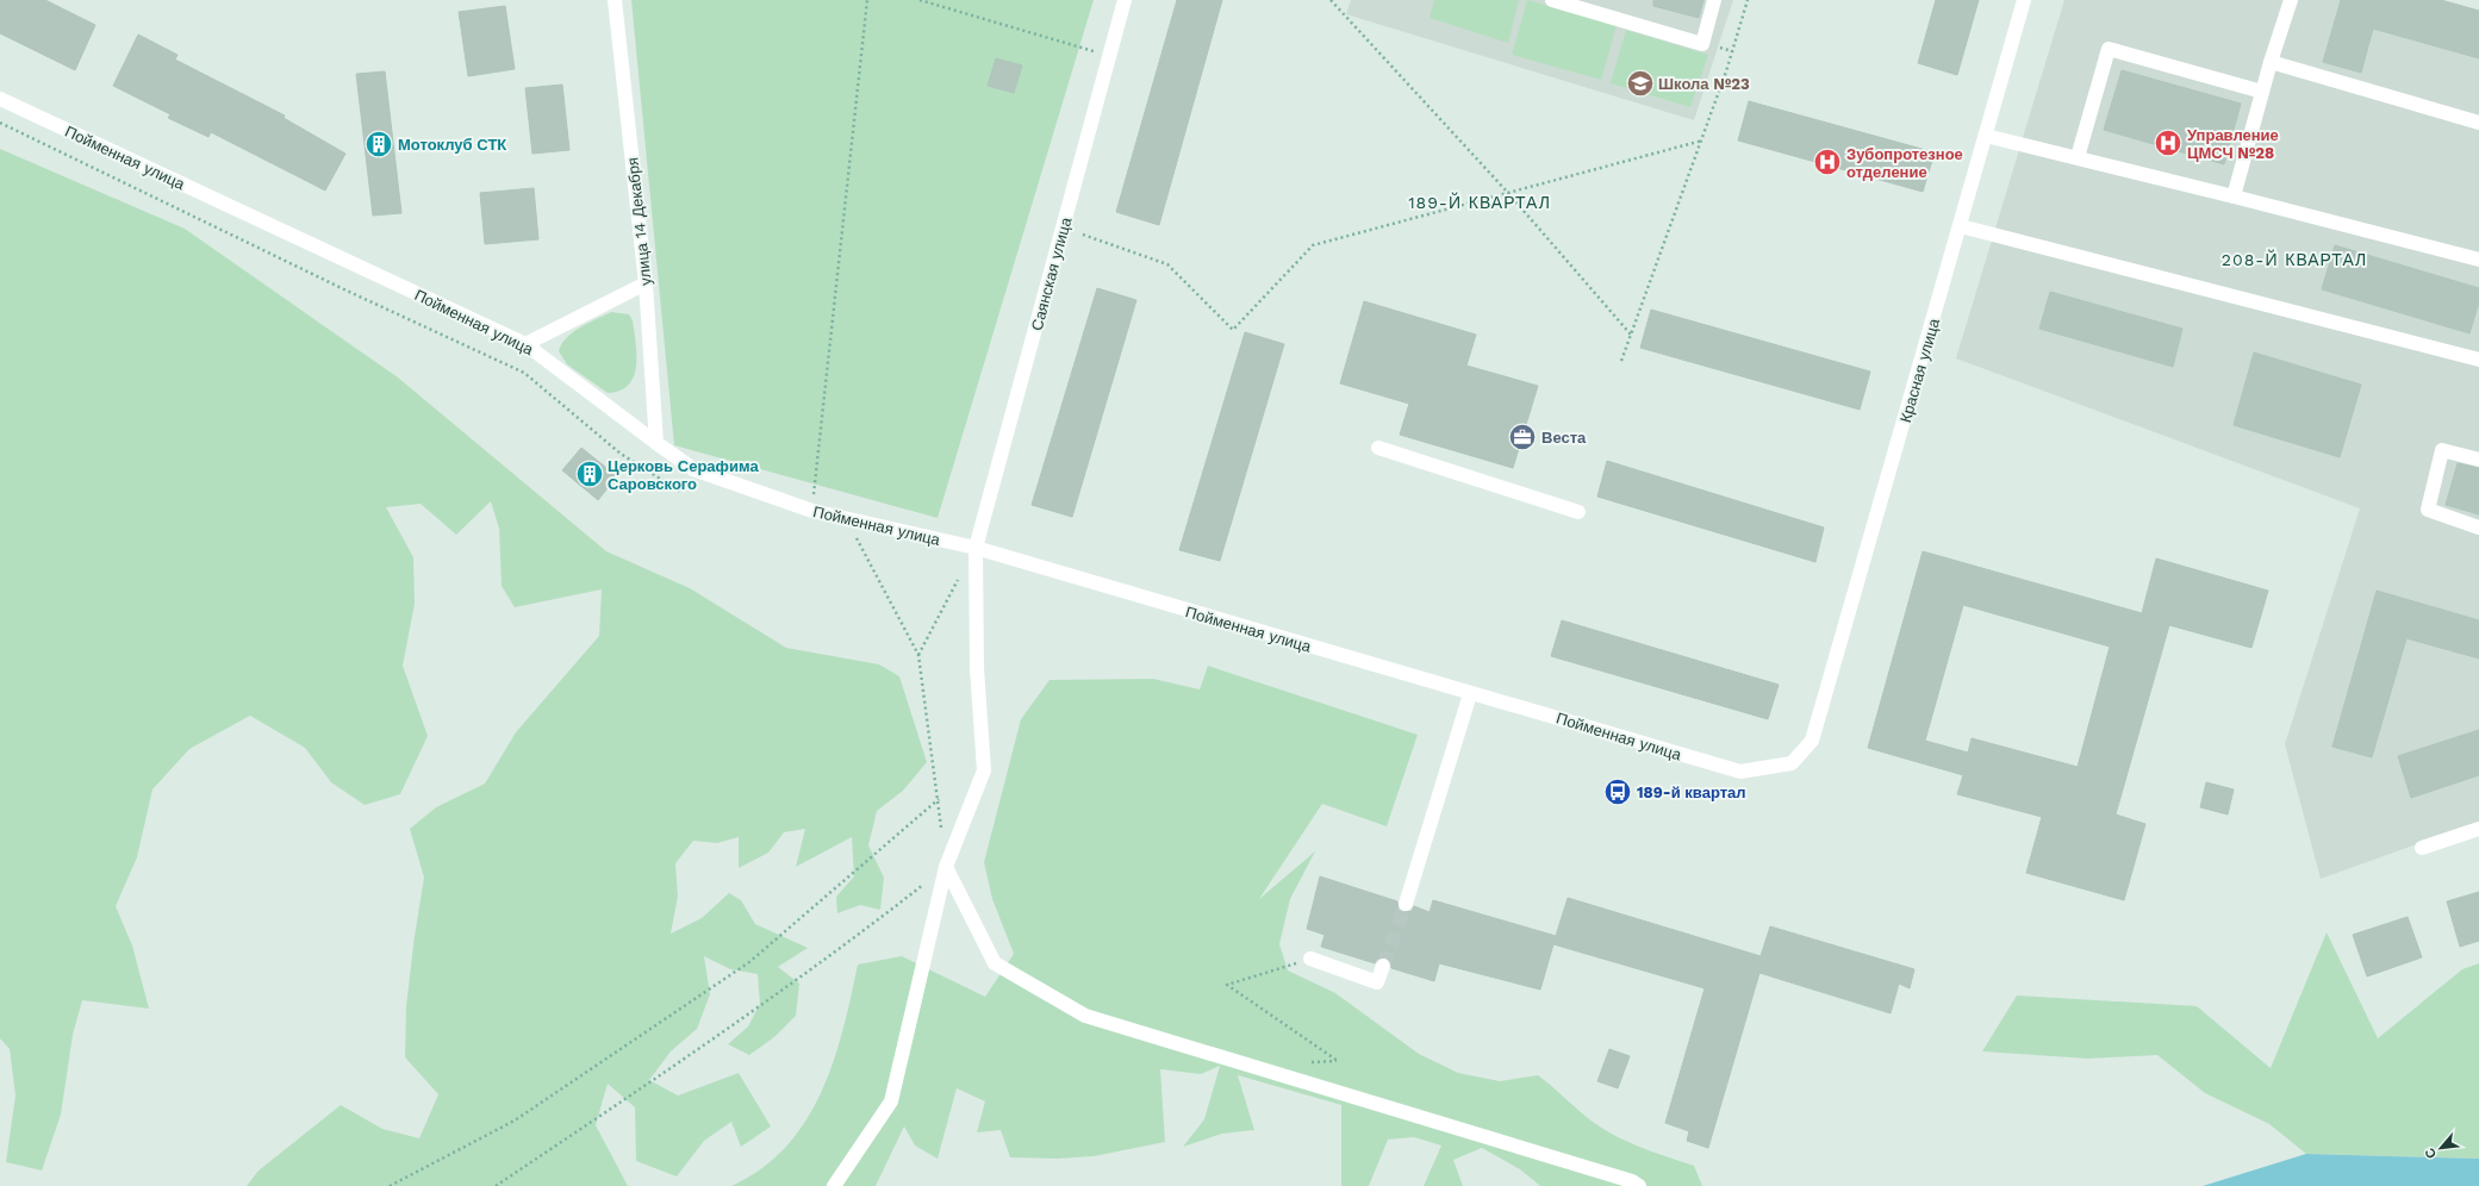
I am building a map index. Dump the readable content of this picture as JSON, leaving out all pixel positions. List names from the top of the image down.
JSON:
{
  "streets": {
    "street": [
      "Пойменная улица",
      "улица 14 Декабря",
      "Саянская улица",
      "Красная улица"
    ]
  },
  "crossings": [
    ["Пойменная улица", "улица 14 Декабря"],
    ["Пойменная улица", "Саянская улица"],
    ["Пойменная улица", "Красная улица"]
  ],
  "districts": ["189-Й КВАРТАЛ", "208-Й КВАРТАЛ"],
  "places": {
    "school or university": ["Школа №23"],
    "hospital": ["Управление ЦМСЧ №28", "Зубопротезное отделение"],
    "building": ["Мотоклуб СТК", "Церковь Серафима Саровского"],
    "office": ["Веста"],
    "bus stop": ["189-й квартал"]
  },
  "north": "bottom left"
}
